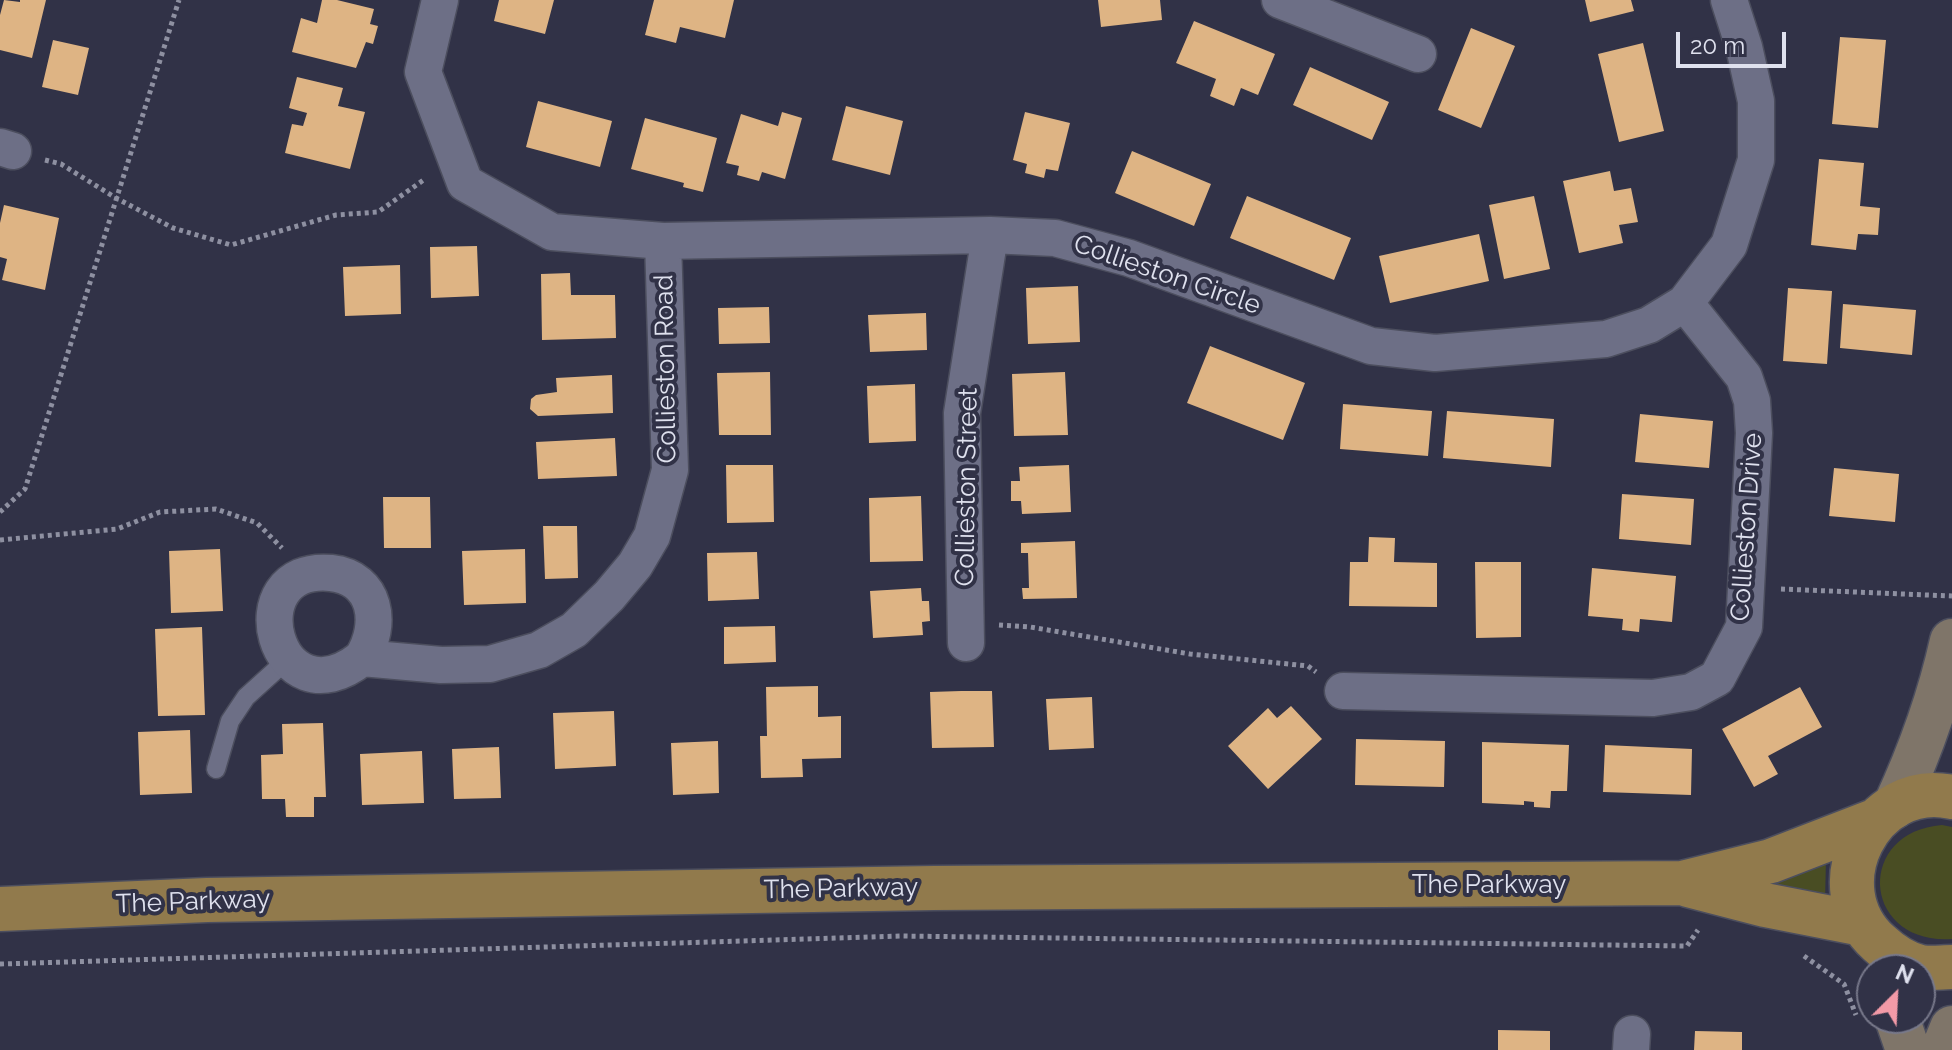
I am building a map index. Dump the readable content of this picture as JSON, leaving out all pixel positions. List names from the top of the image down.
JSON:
{
  "streets": {
    "main road": ["The Parkway"],
    "street": [
      "Collieston Circle",
      "Collieston Road",
      "Collieston Street",
      "Collieston Drive"
    ]
  },
  "crossings": [
    ["Collieston Circle", "Collieston Road"],
    ["Collieston Circle", "Collieston Street"],
    ["Collieston Circle", "Collieston Drive"]
  ],
  "scale_bar": "20 m",
  "north": "top right"
}
